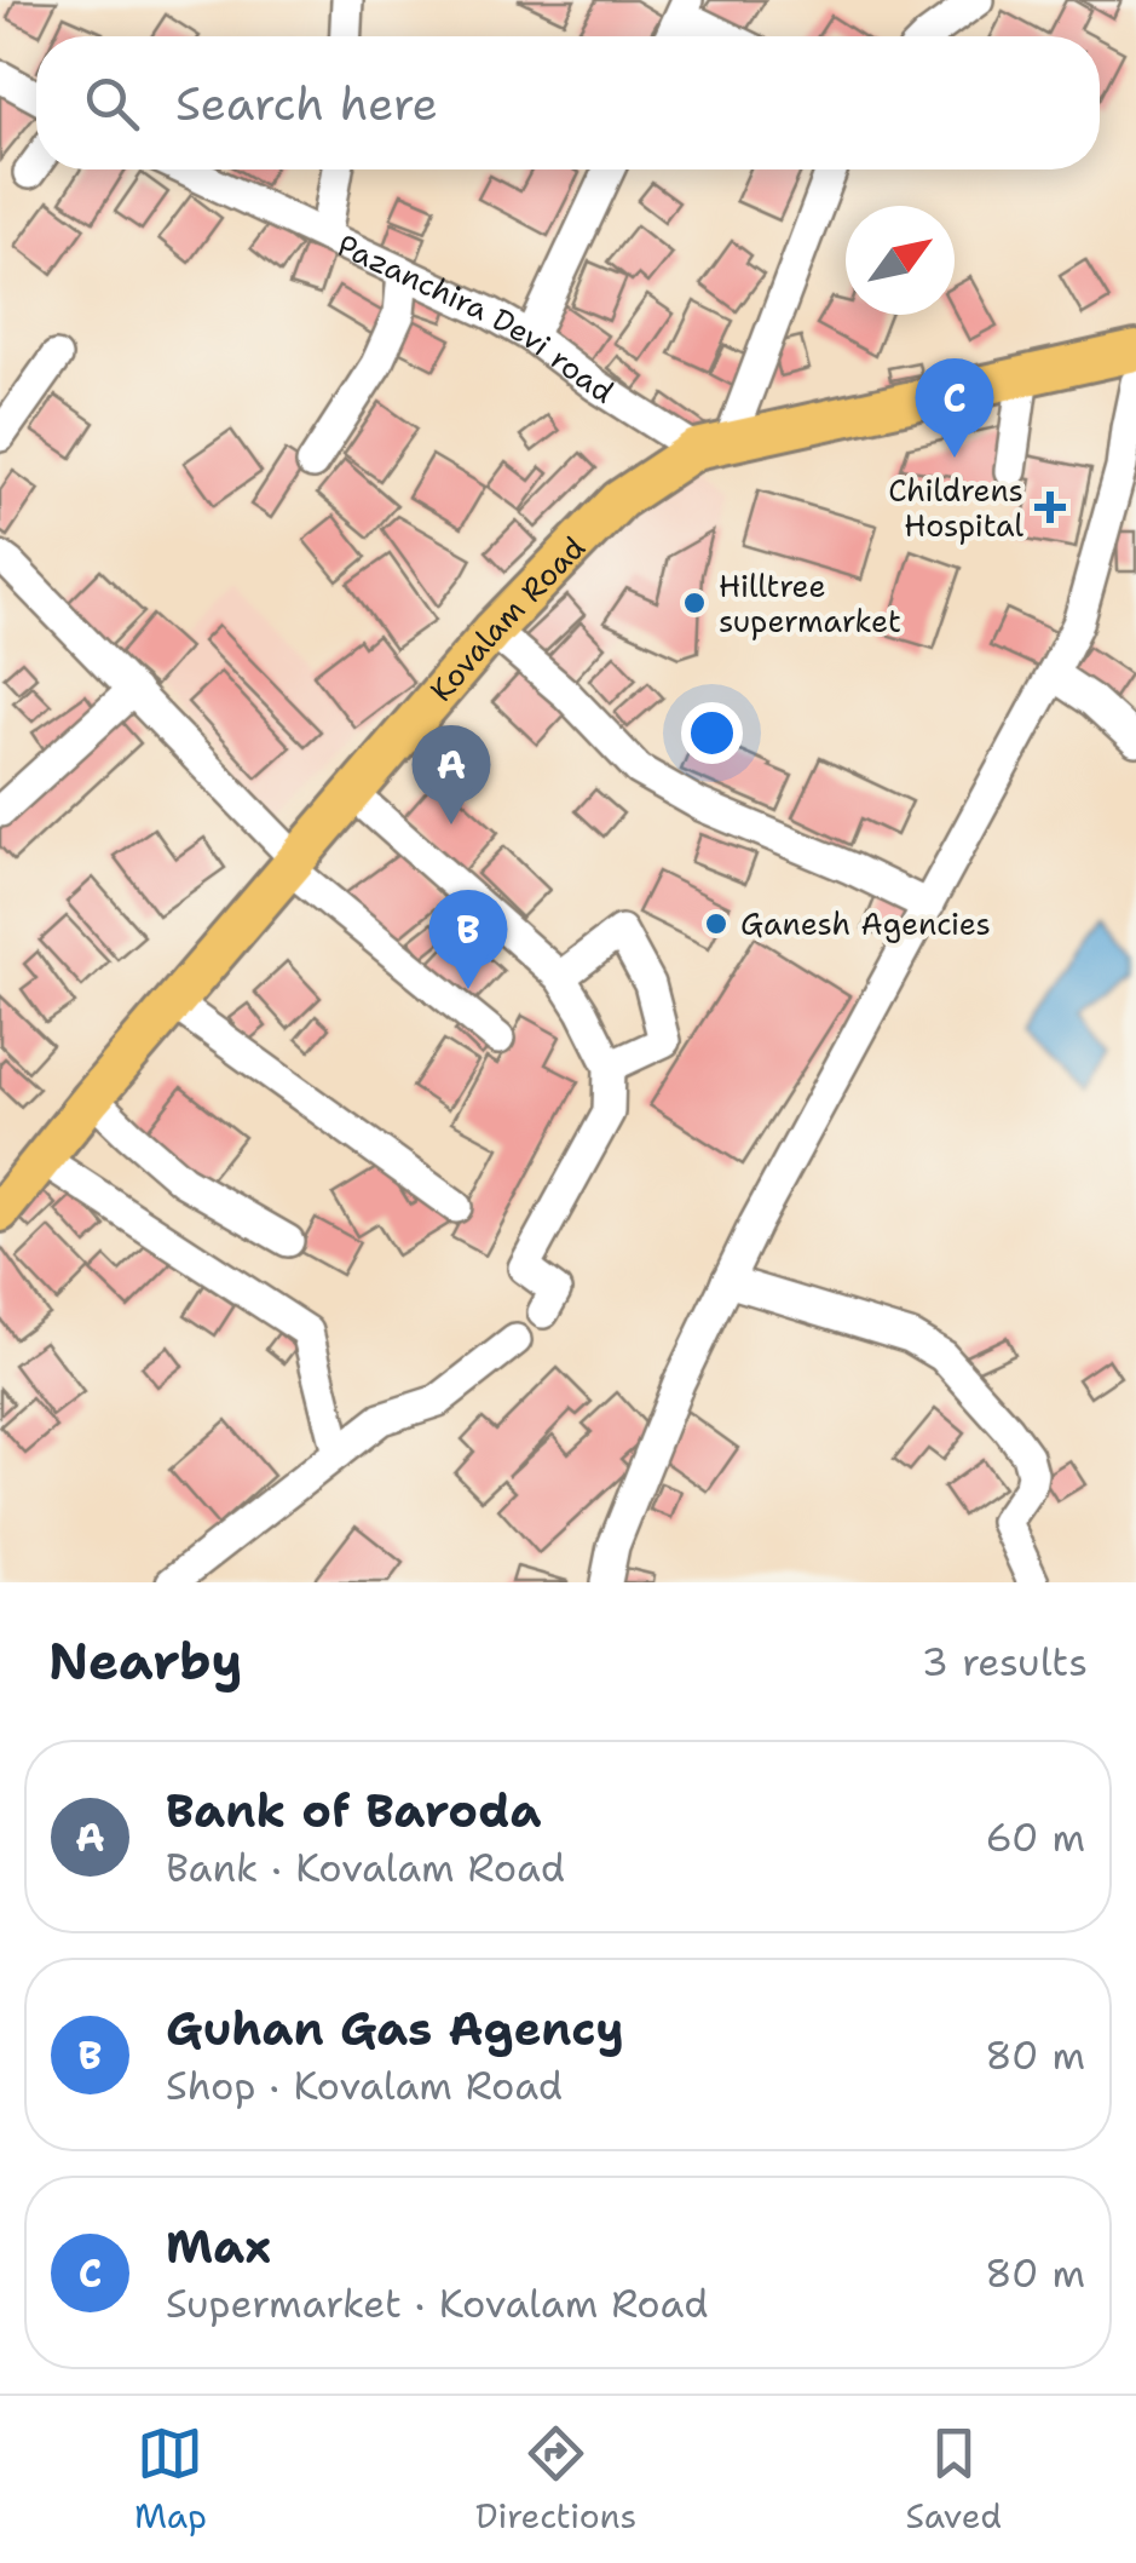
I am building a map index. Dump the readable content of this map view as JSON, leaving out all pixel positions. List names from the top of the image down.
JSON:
{
  "streets": {
    "main road": ["Kovalam Road"],
    "street": ["Pazanchira Devi road"]
  },
  "crossings": [
    ["Pazanchira Devi road", "Kovalam Road"]
  ],
  "places": {
    "health": ["Childrens Hospital"],
    "other": ["Hilltree supermarket", "Ganesh Agencies"]
  },
  "north": "top right",
  "page": {
    "search": "Search here",
    "pins": ["C", "A", "B"],
    "heading": ["Nearby", "3 results"],
    "list": [
      {
        "mark": "A",
        "name": "Bank of Baroda",
        "note": "Bank · Kovalam Road",
        "value": "60 m"
      },
      {
        "mark": "B",
        "name": "Guhan Gas Agency",
        "note": "Shop · Kovalam Road",
        "value": "80 m"
      },
      {
        "mark": "C",
        "name": "Max",
        "note": "Supermarket · Kovalam Road",
        "value": "80 m"
      }
    ],
    "nav": ["Map", "Directions", "Saved"]
  }
}
